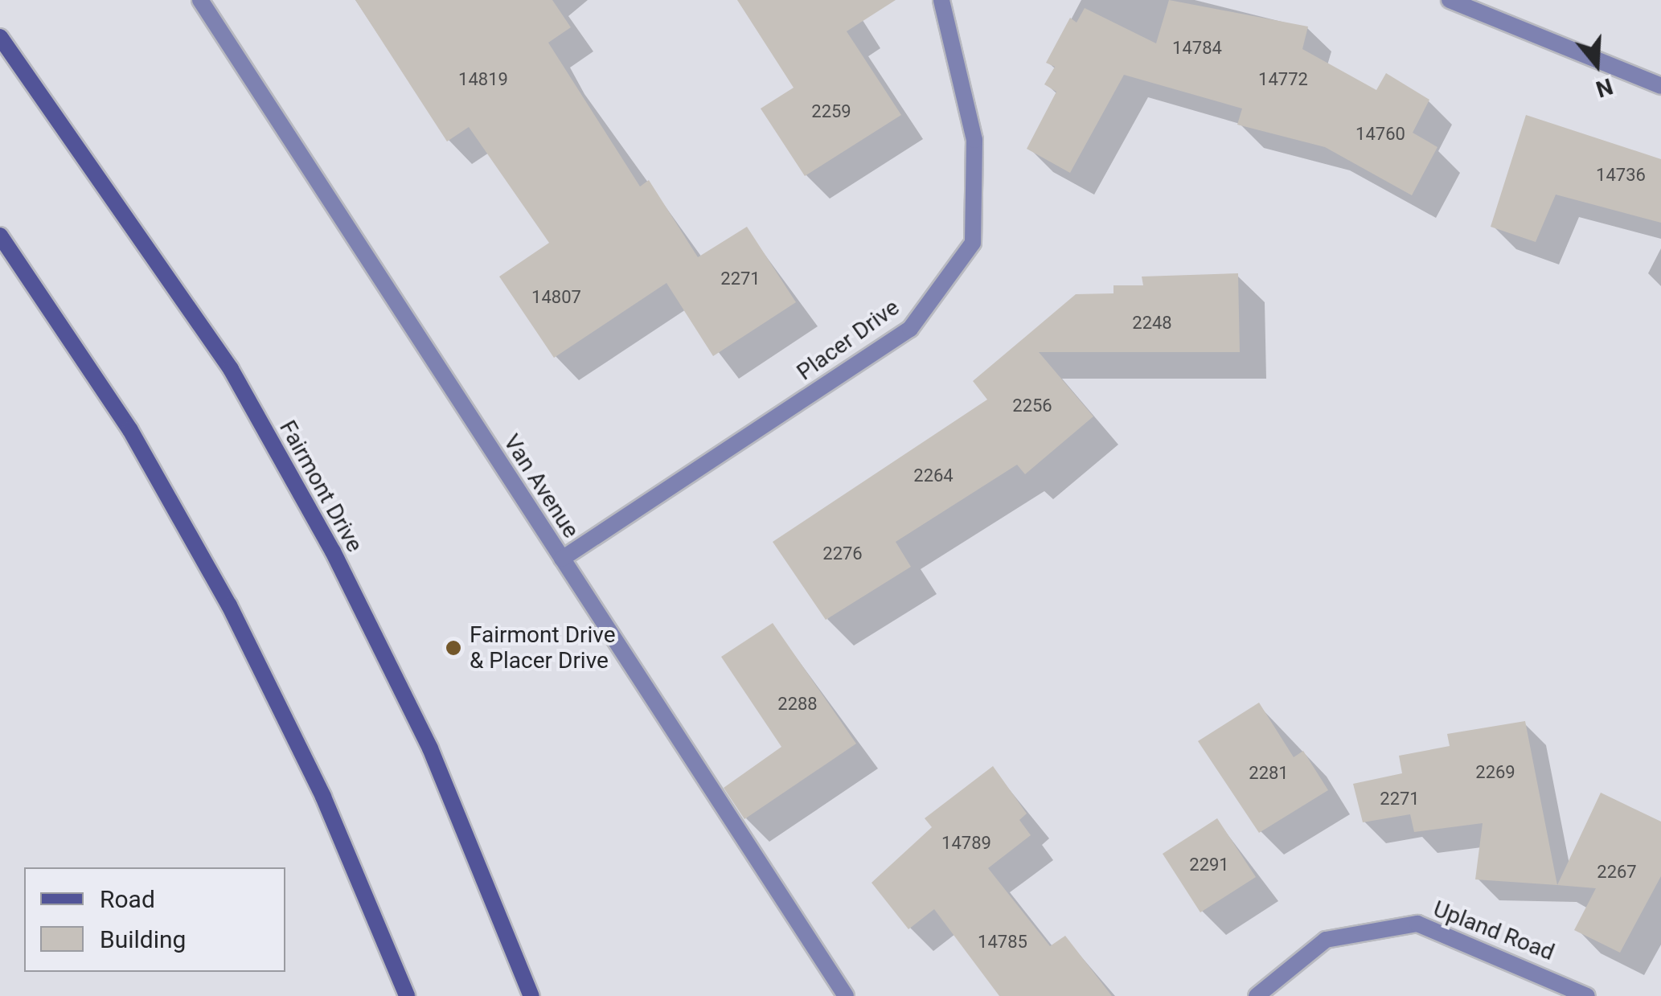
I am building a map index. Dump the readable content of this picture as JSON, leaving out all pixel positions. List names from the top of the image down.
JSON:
{
  "streets": {
    "main road": ["Fairmont Drive"],
    "street": ["Placer Drive", "Van Avenue", "Upland Road"]
  },
  "crossings": [
    ["Placer Drive", "Van Avenue"]
  ],
  "places": ["Fairmont Drive & Placer Drive"],
  "house_numbers": [
    "14784",
    "14819",
    "14772",
    "2259",
    "14760",
    "14736",
    "2271",
    "14807",
    "2248",
    "2256",
    "2264",
    "2276",
    "2288",
    "2269",
    "2281",
    "2271",
    "14789",
    "2291",
    "2267",
    "14785"
  ],
  "legend": ["Road", "Building"],
  "north": "bottom"
}
